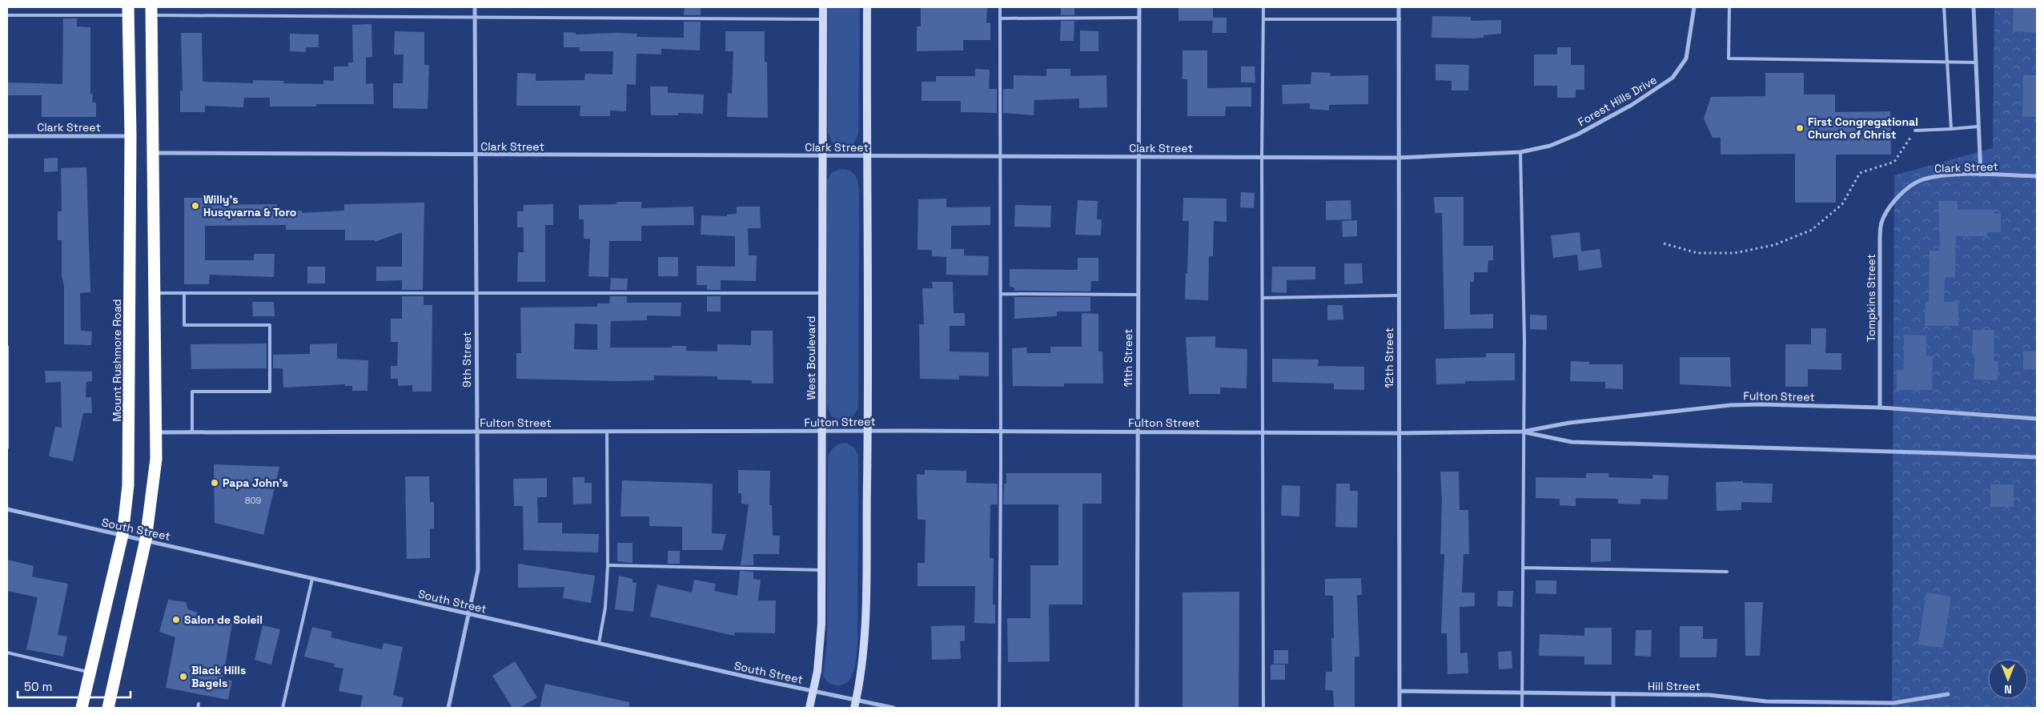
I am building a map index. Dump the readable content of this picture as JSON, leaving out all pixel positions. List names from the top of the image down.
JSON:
{
  "streets": {
    "highway": ["Mount Rushmore Road"],
    "street": [
      "Forest Hills Drive",
      "Clark Street",
      "Tompkins Street",
      "West Boulevard",
      "11th Street",
      "12th Street",
      "9th Street",
      "Fulton Street",
      "South Street",
      "Hill Street"
    ]
  },
  "crossings": [
    ["Forest Hills Drive", "Clark Street"],
    ["Clark Street", "Tompkins Street"],
    ["Clark Street", "West Boulevard"],
    ["Clark Street", "11th Street"],
    ["Clark Street", "12th Street"],
    ["Clark Street", "9th Street"],
    ["Clark Street", "Mount Rushmore Road"],
    ["Tompkins Street", "Fulton Street"],
    ["West Boulevard", "Fulton Street"],
    ["West Boulevard", "South Street"],
    ["11th Street", "Fulton Street"],
    ["12th Street", "Fulton Street"],
    ["12th Street", "Hill Street"],
    ["9th Street", "Fulton Street"],
    ["9th Street", "South Street"],
    ["Mount Rushmore Road", "South Street"]
  ],
  "places": [
    "First Congregational Church of Christ",
    "Willy's Husqvarna & Toro",
    "Papa John's",
    "Salon de Soleil",
    "Black Hills Bagels"
  ],
  "house_numbers": ["809"],
  "scale_bar": "50 m",
  "north": "bottom"
}
